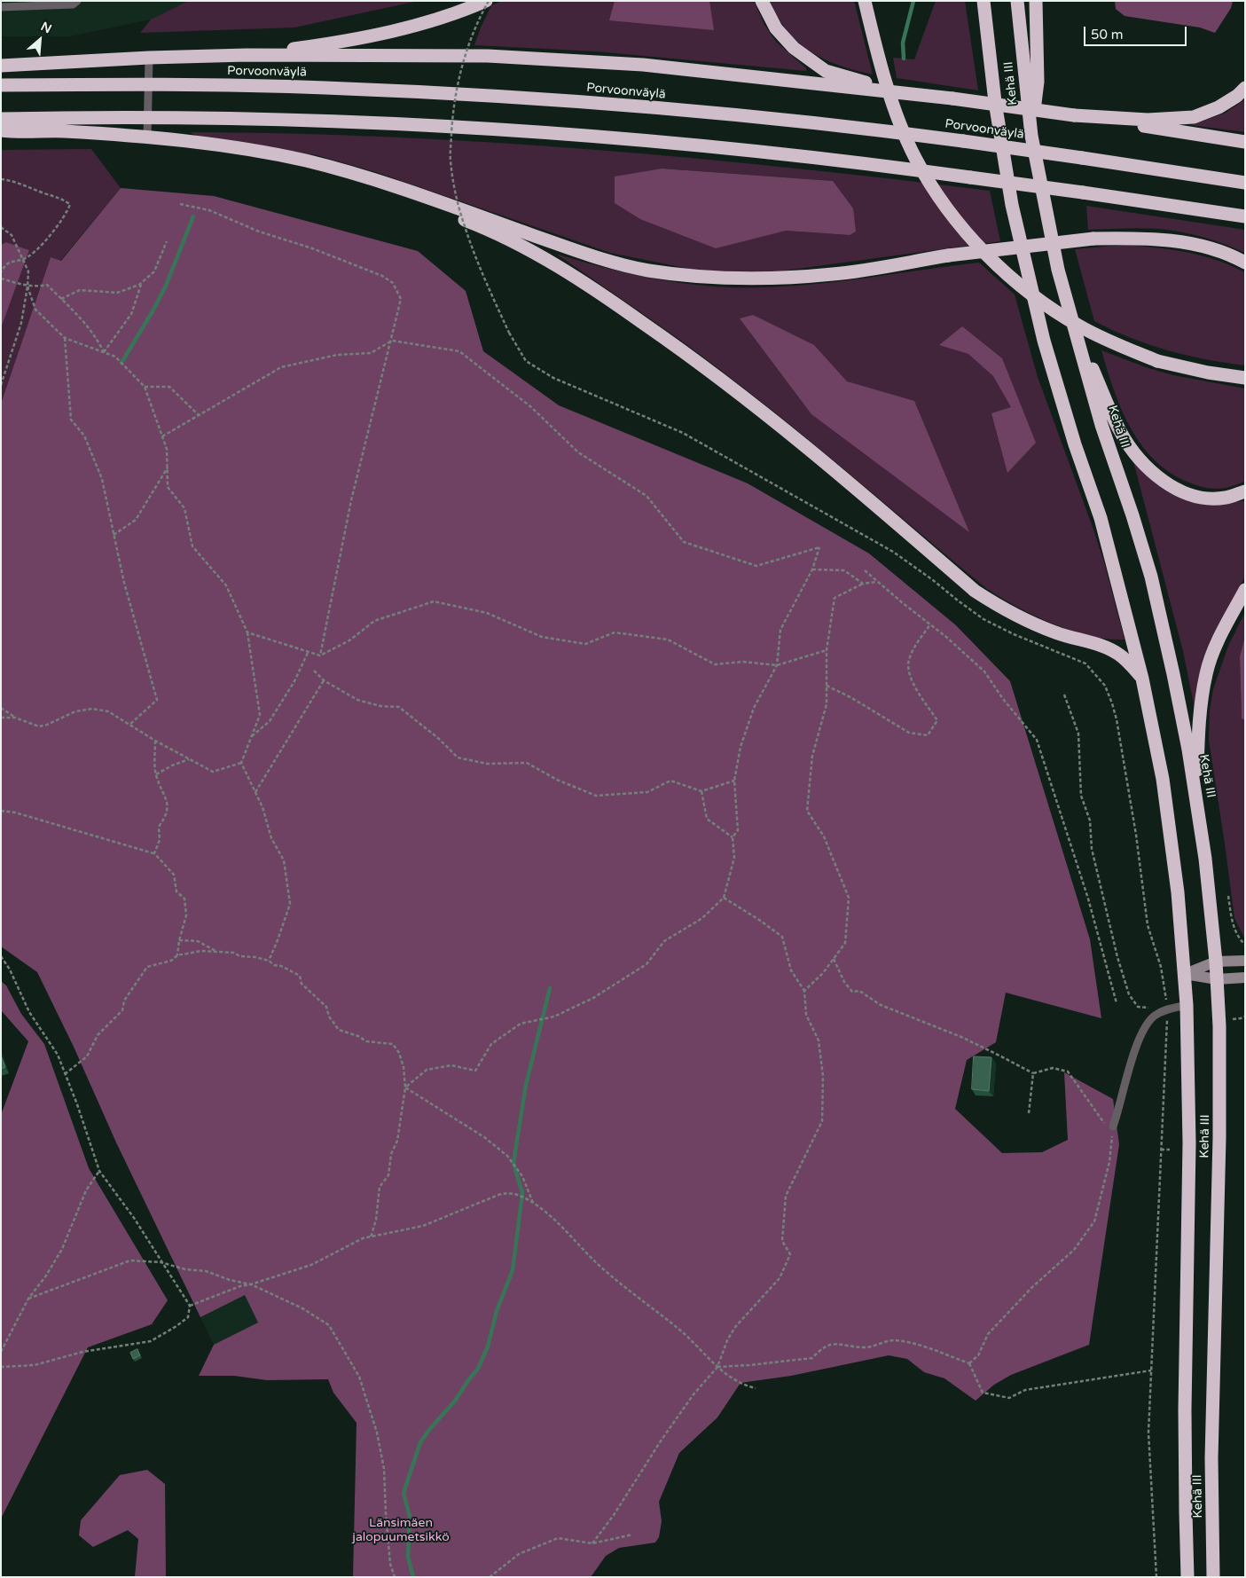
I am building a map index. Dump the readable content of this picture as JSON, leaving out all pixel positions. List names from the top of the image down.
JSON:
{
  "streets": {
    "highway": ["Porvoonväylä", "Kehä III"]
  },
  "parks": ["Länsimäen jalopuumetsikkö"],
  "scale_bar": "50 m",
  "north": "top right"
}
